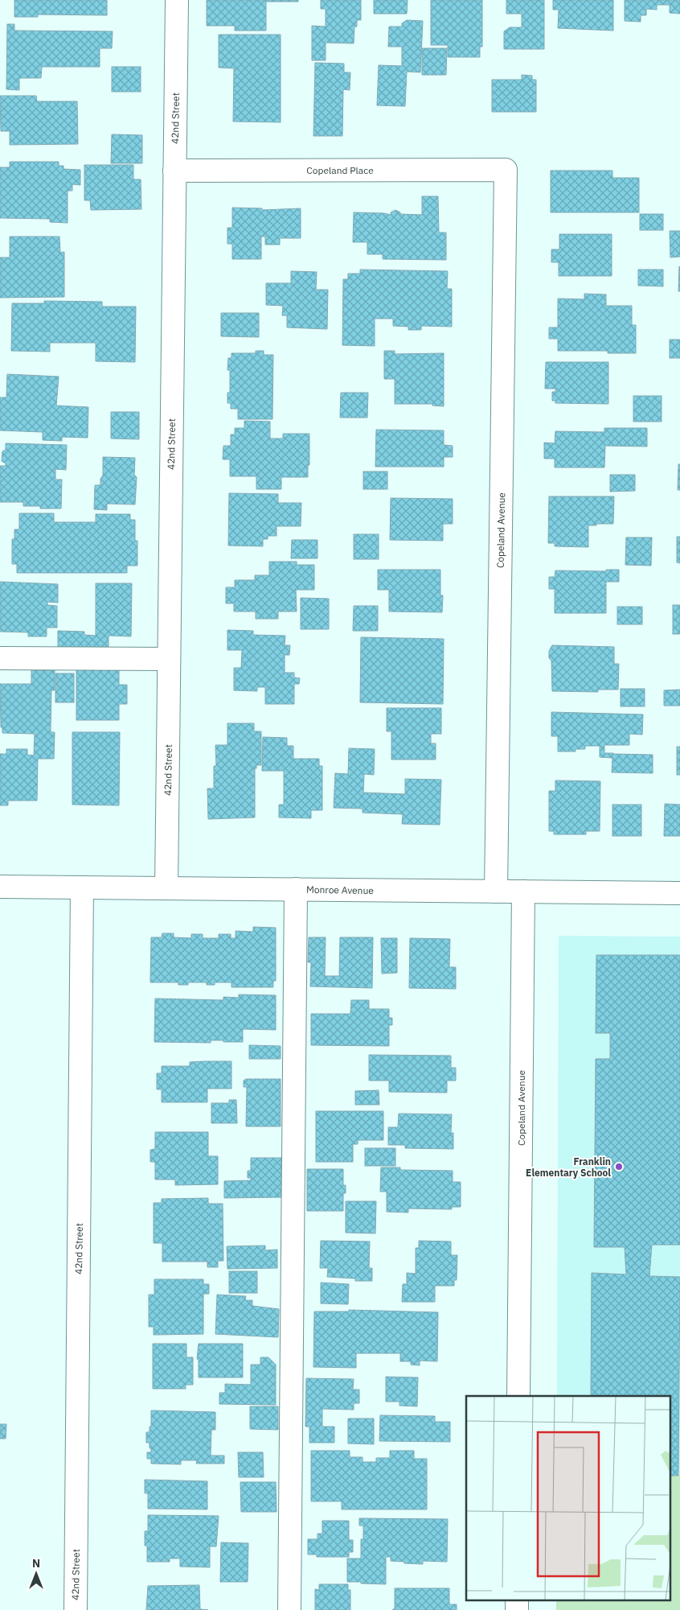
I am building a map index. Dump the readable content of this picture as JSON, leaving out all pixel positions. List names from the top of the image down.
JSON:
{
  "streets": {
    "street": [
      "42nd Street",
      "Copeland Place",
      "Copeland Avenue",
      "Monroe Avenue"
    ]
  },
  "crossings": [
    ["42nd Street", "Copeland Place"],
    ["42nd Street", "Monroe Avenue"],
    ["Copeland Place", "Copeland Avenue"],
    ["Copeland Avenue", "Monroe Avenue"]
  ],
  "places": ["Franklin Elementary School"],
  "north": "top"
}
